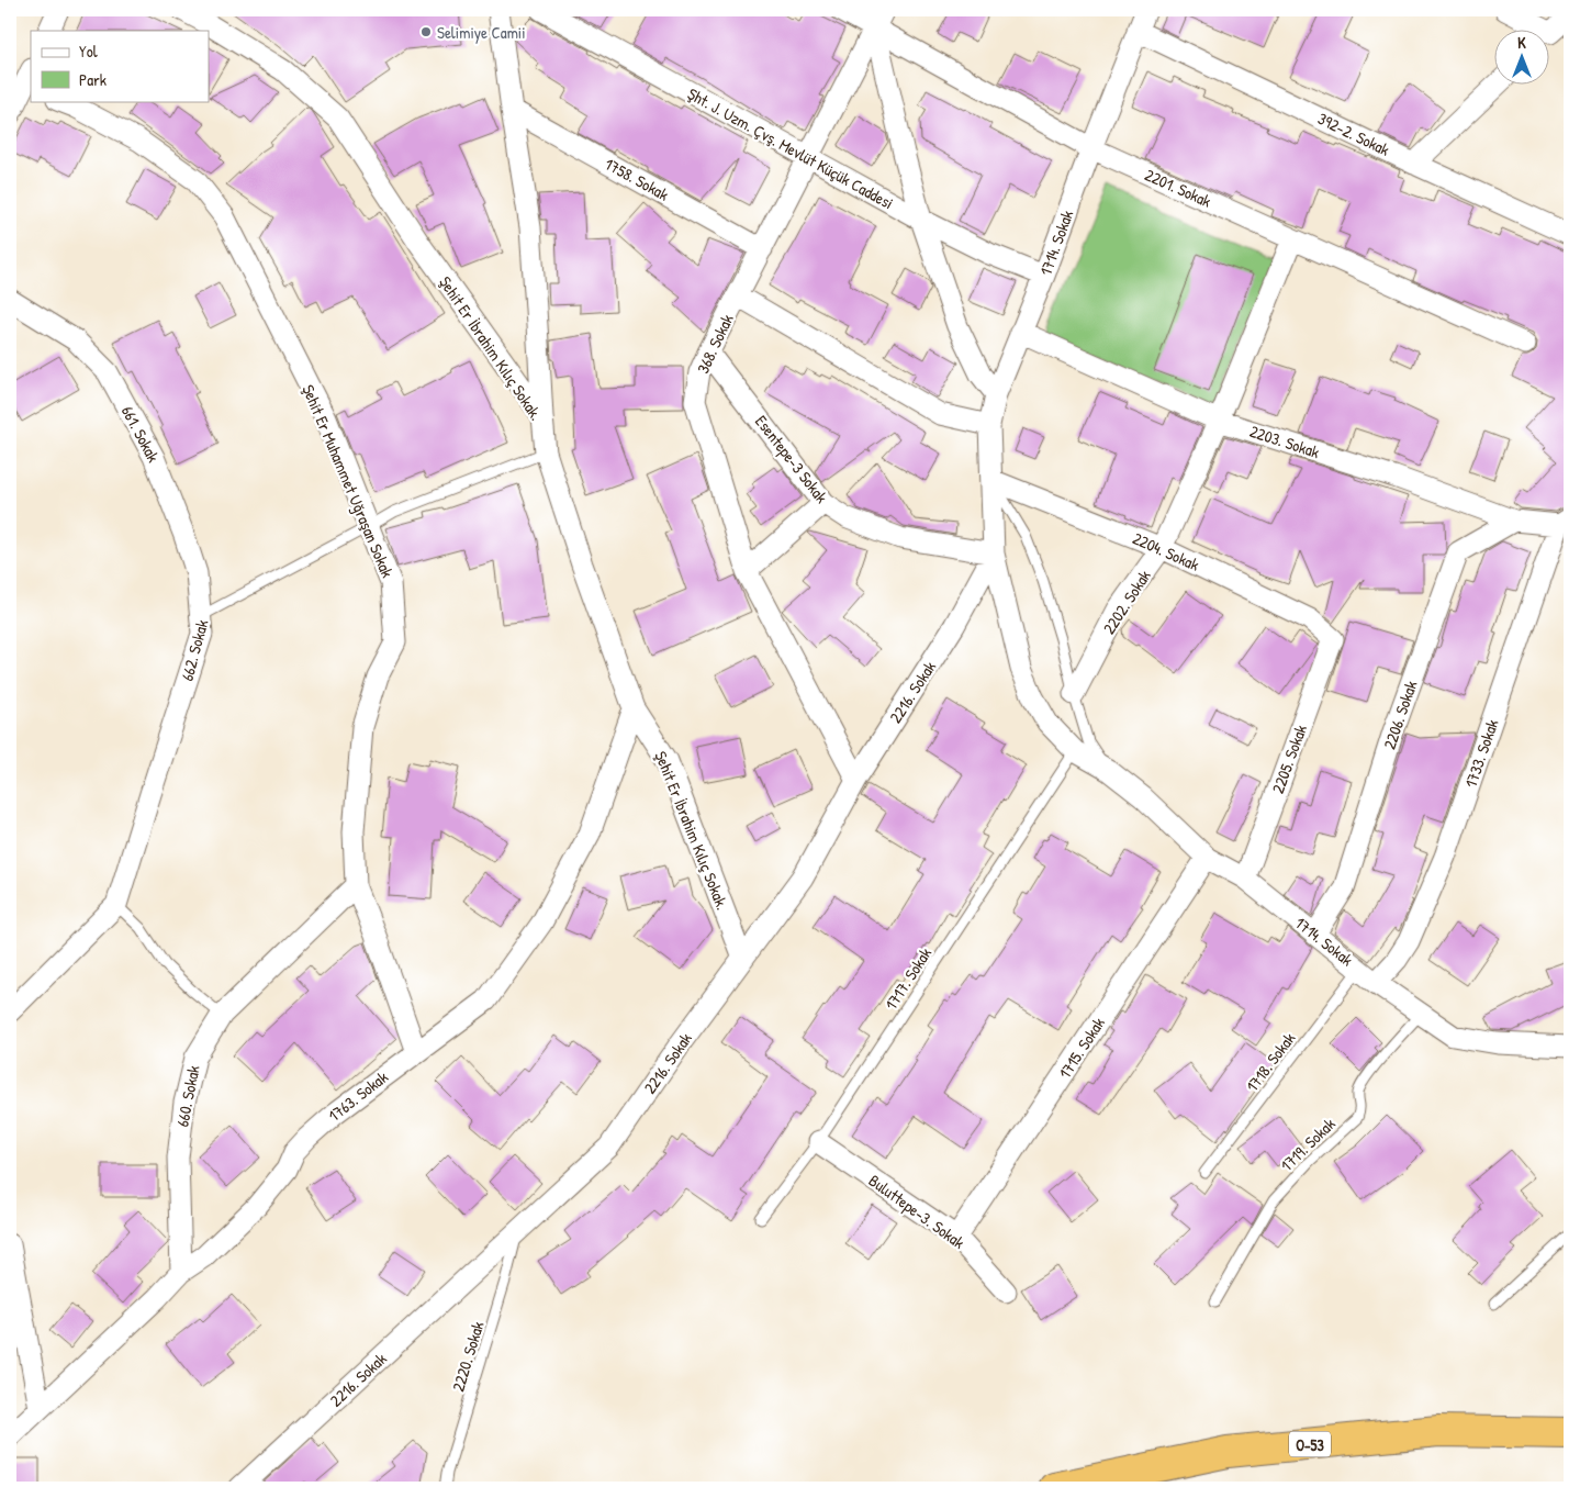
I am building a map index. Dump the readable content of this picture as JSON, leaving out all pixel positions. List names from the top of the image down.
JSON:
{
  "streets": {
    "highway": ["O-53"],
    "street": [
      "392-2. Sokak",
      "Şht. J. Uzm. Çvş. Mevlüt Küçük Caddesi",
      "1758. Sokak",
      "2201. Sokak",
      "1714. Sokak",
      "368. Sokak",
      "Şehit Er İbrahim Kılıç Sokak.",
      "661. Sokak",
      "2203. Sokak",
      "Esentepe-3 Sokak",
      "Şehit Er Muhammet Uğraşan Sokak",
      "2204. Sokak",
      "2202. Sokak",
      "662. Sokak",
      "2216. Sokak",
      "2206. Sokak",
      "1733. Sokak",
      "2205. Sokak",
      "1715. Sokak",
      "660. Sokak",
      "1763. Sokak",
      "Buluttepe-3. Sokak"
    ],
    "lane": [
      "1717. Sokak",
      "1718. Sokak",
      "1719. Sokak",
      "2220. Sokak"
    ]
  },
  "crossings": [
    ["392-2. Sokak", "1714. Sokak"],
    ["Şht. J. Uzm. Çvş. Mevlüt Küçük Caddesi", "1714. Sokak"],
    ["Şht. J. Uzm. Çvş. Mevlüt Küçük Caddesi", "368. Sokak"],
    ["1758. Sokak", "368. Sokak"],
    ["2201. Sokak", "1714. Sokak"],
    ["2201. Sokak", "368. Sokak"],
    ["2201. Sokak", "2202. Sokak"],
    ["1714. Sokak", "2203. Sokak"],
    ["1714. Sokak", "Esentepe-3 Sokak"],
    ["1714. Sokak", "2204. Sokak"],
    ["1714. Sokak", "2202. Sokak"],
    ["1714. Sokak", "2216. Sokak"],
    ["1714. Sokak", "2206. Sokak"],
    ["1714. Sokak", "1733. Sokak"],
    ["1714. Sokak", "2205. Sokak"],
    ["1714. Sokak", "1717. Sokak"],
    ["1714. Sokak", "1715. Sokak"],
    ["1714. Sokak", "1718. Sokak"],
    ["1714. Sokak", "1719. Sokak"],
    ["368. Sokak", "Esentepe-3 Sokak"],
    ["368. Sokak", "2216. Sokak"],
    ["Şehit Er İbrahim Kılıç Sokak.", "662. Sokak"],
    ["Şehit Er İbrahim Kılıç Sokak.", "2216. Sokak"],
    ["Şehit Er İbrahim Kılıç Sokak.", "1763. Sokak"],
    ["661. Sokak", "662. Sokak"],
    ["2203. Sokak", "2202. Sokak"],
    ["2203. Sokak", "2206. Sokak"],
    ["2203. Sokak", "1733. Sokak"],
    ["Esentepe-3 Sokak", "2216. Sokak"],
    ["Şehit Er Muhammet Uğraşan Sokak", "662. Sokak"],
    ["Şehit Er Muhammet Uğraşan Sokak", "660. Sokak"],
    ["Şehit Er Muhammet Uğraşan Sokak", "1763. Sokak"],
    ["2204. Sokak", "2202. Sokak"],
    ["2204. Sokak", "2205. Sokak"],
    ["2216. Sokak", "2220. Sokak"],
    ["1717. Sokak", "Buluttepe-3. Sokak"],
    ["1715. Sokak", "Buluttepe-3. Sokak"],
    ["660. Sokak", "1763. Sokak"]
  ],
  "places": ["Selimiye Camii"],
  "legend": ["Yol", "Park"],
  "north": "top"
}
